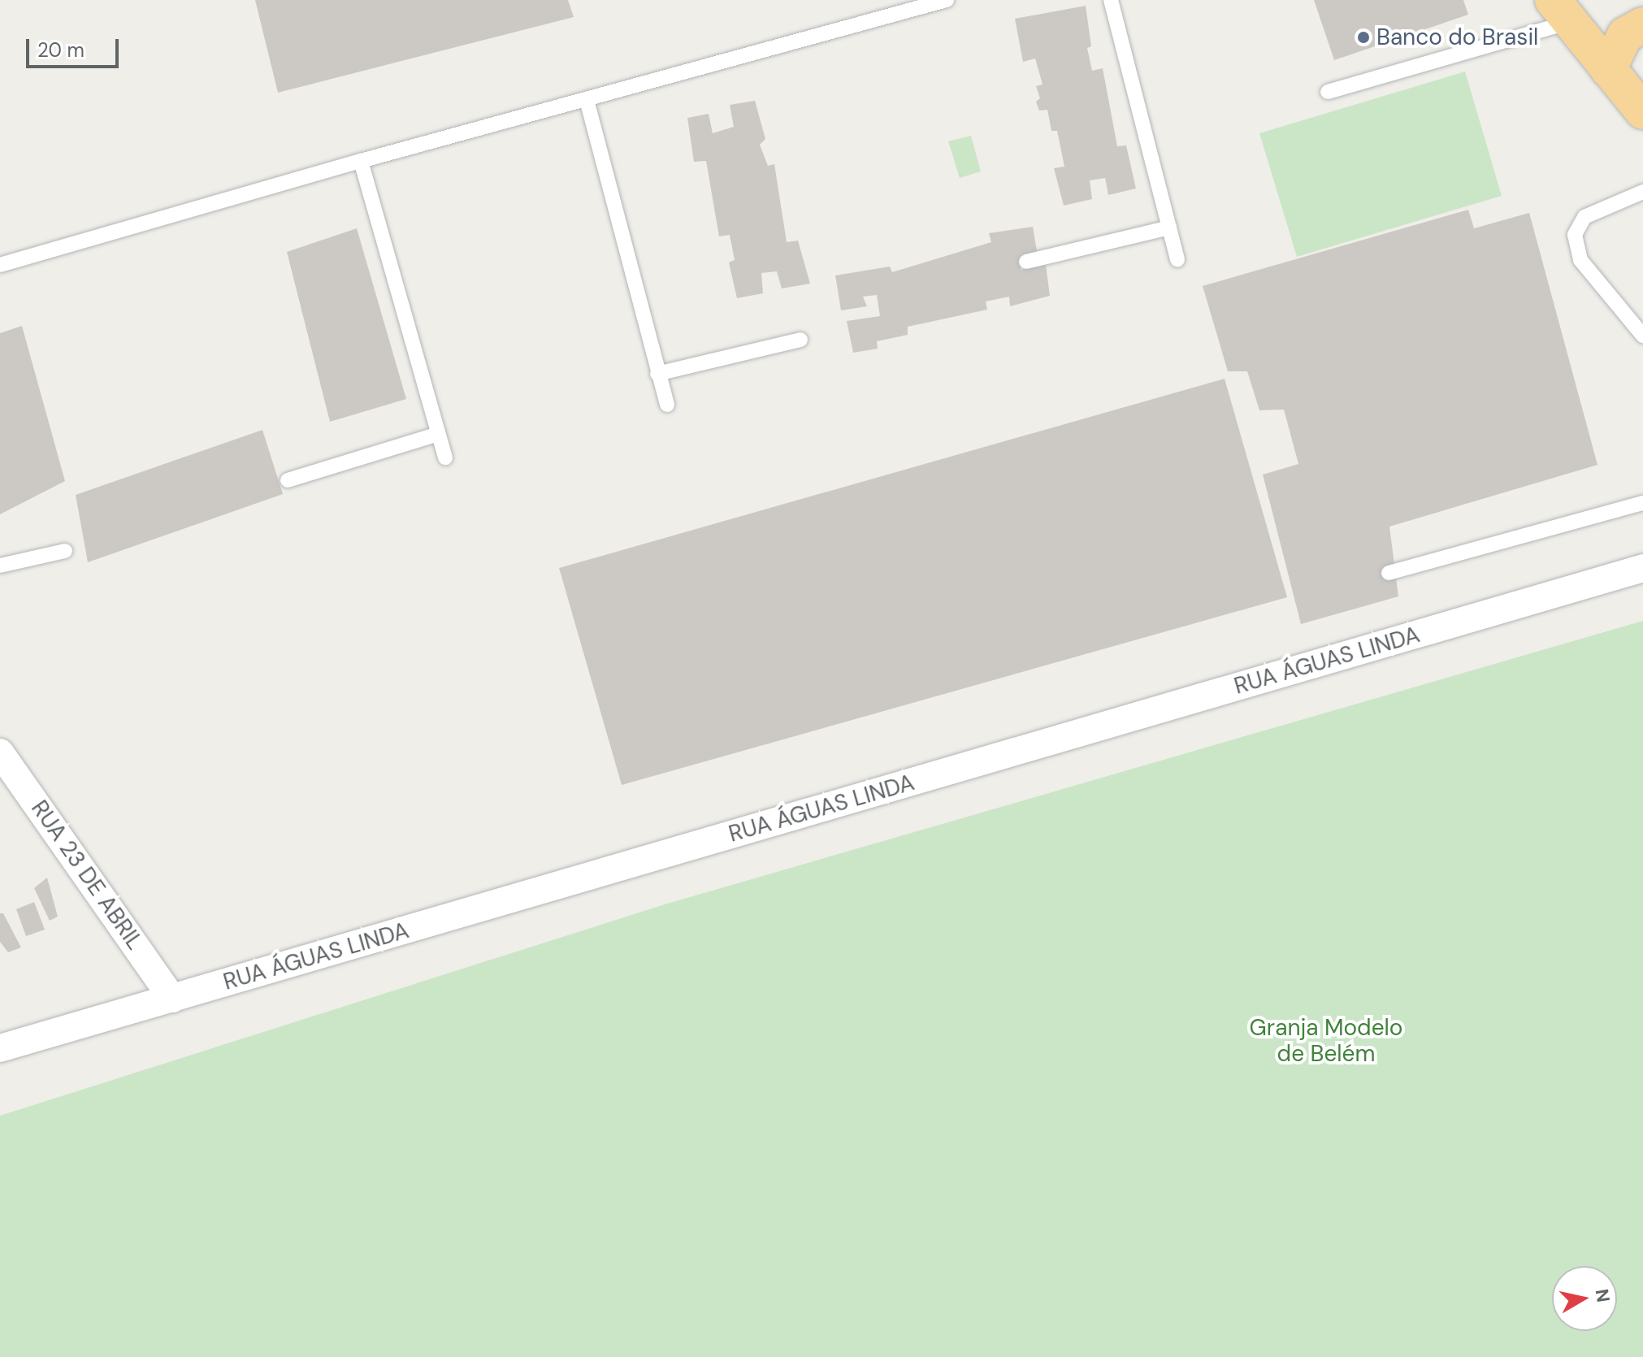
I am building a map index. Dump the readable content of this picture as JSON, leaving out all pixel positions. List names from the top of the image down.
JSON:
{
  "streets": {
    "street": ["RUA ÁGUAS LINDA", "RUA 23 DE ABRIL"]
  },
  "crossings": [
    ["RUA ÁGUAS LINDA", "RUA 23 DE ABRIL"]
  ],
  "parks": ["Granja Modelo de Belém"],
  "places": ["Banco do Brasil"],
  "scale_bar": "20 m",
  "north": "right"
}
